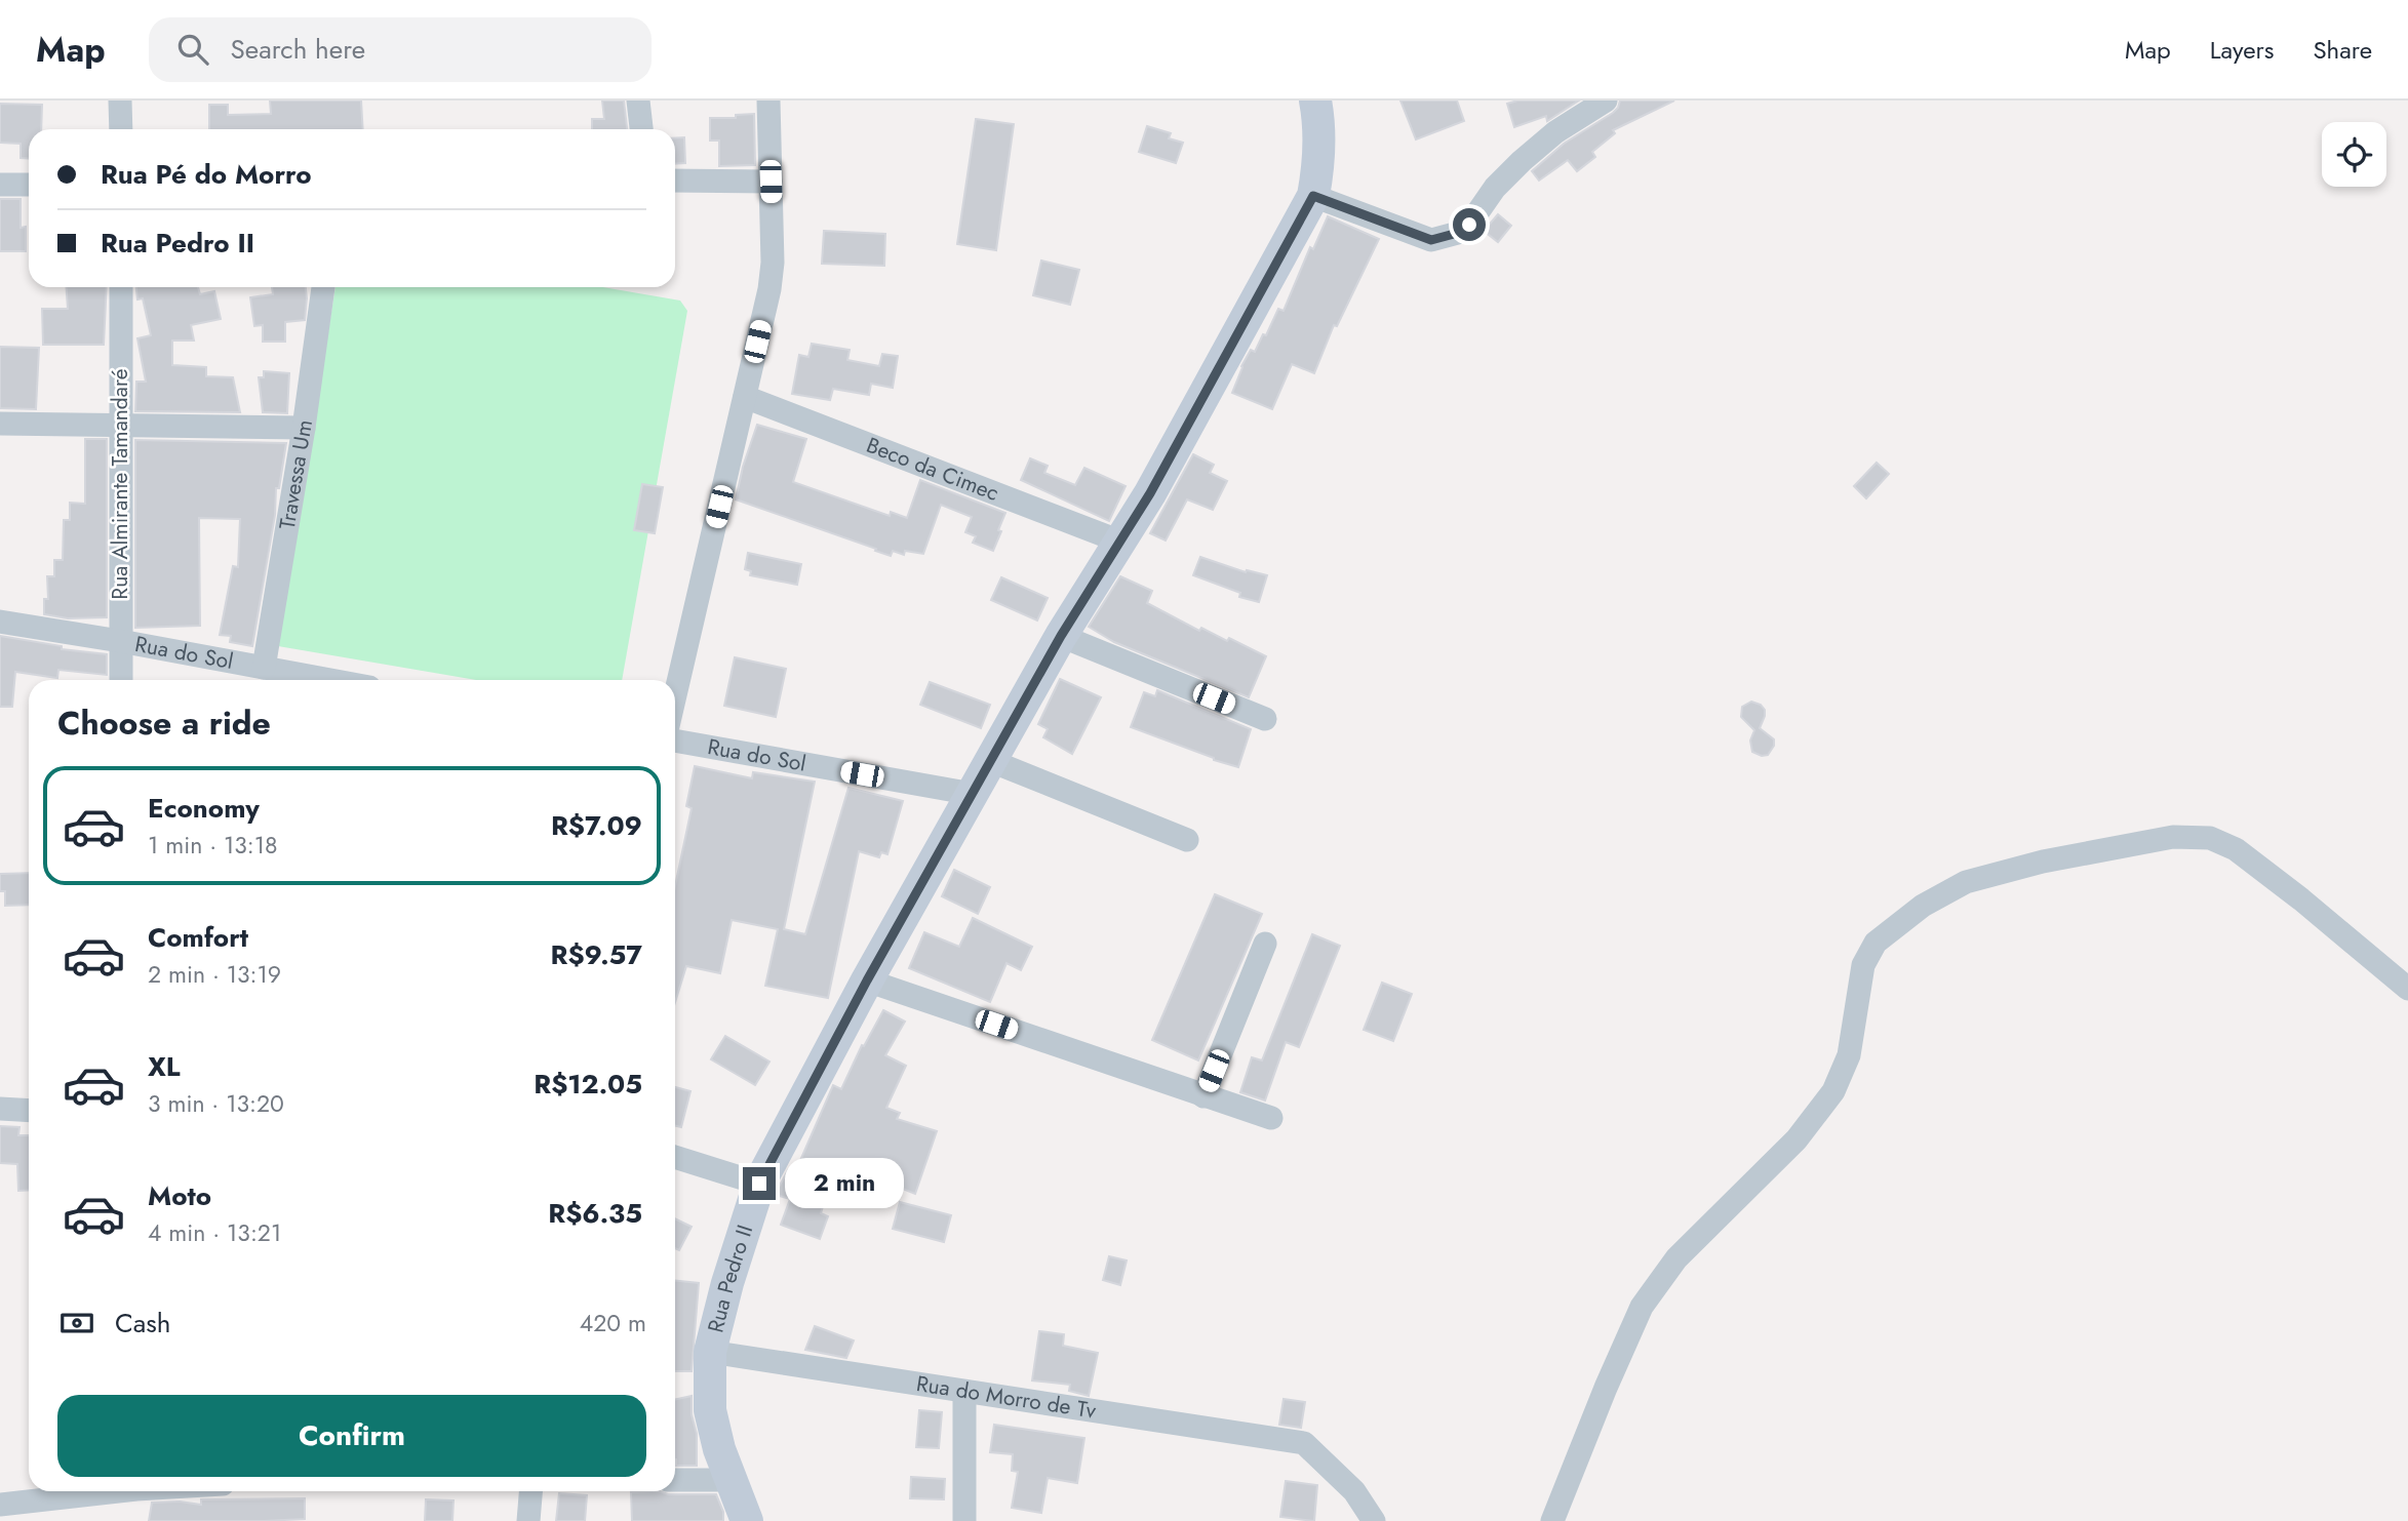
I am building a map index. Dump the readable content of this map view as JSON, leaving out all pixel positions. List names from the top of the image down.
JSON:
{
  "streets": {
    "street": [
      "Beco da Cimec",
      "Travessa Um",
      "Rua Almirante Tamandaré",
      "Rua do Sol",
      "Rua Pedro II",
      "Rua do Morro de Tv"
    ]
  },
  "crossings": [
    ["Beco da Cimec", "Rua Pedro II"],
    ["Travessa Um", "Rua do Sol"],
    ["Rua Almirante Tamandaré", "Rua do Sol"],
    ["Rua do Sol", "Rua Pedro II"],
    ["Rua Pedro II", "Rua do Morro de Tv"]
  ],
  "page": {
    "header": "Map",
    "search": "Search here",
    "nav": ["Map", "Layers", "Share"],
    "banner": ["Rua Pé do Morro", "Rua Pedro II"],
    "heading": "Choose a ride",
    "list": [
      {
        "name": "Economy",
        "note": "1 min · 13:18",
        "value": "R$7.09"
      },
      {
        "name": "Comfort",
        "note": "2 min · 13:19",
        "value": "R$9.57"
      },
      {
        "name": "XL",
        "note": "3 min · 13:20",
        "value": "R$12.05"
      },
      {
        "name": "Moto",
        "note": "4 min · 13:21",
        "value": "R$6.35"
      }
    ],
    "bubble": "2 min",
    "pay": ["Cash", "420 m"],
    "buttons": "Confirm"
  }
}
